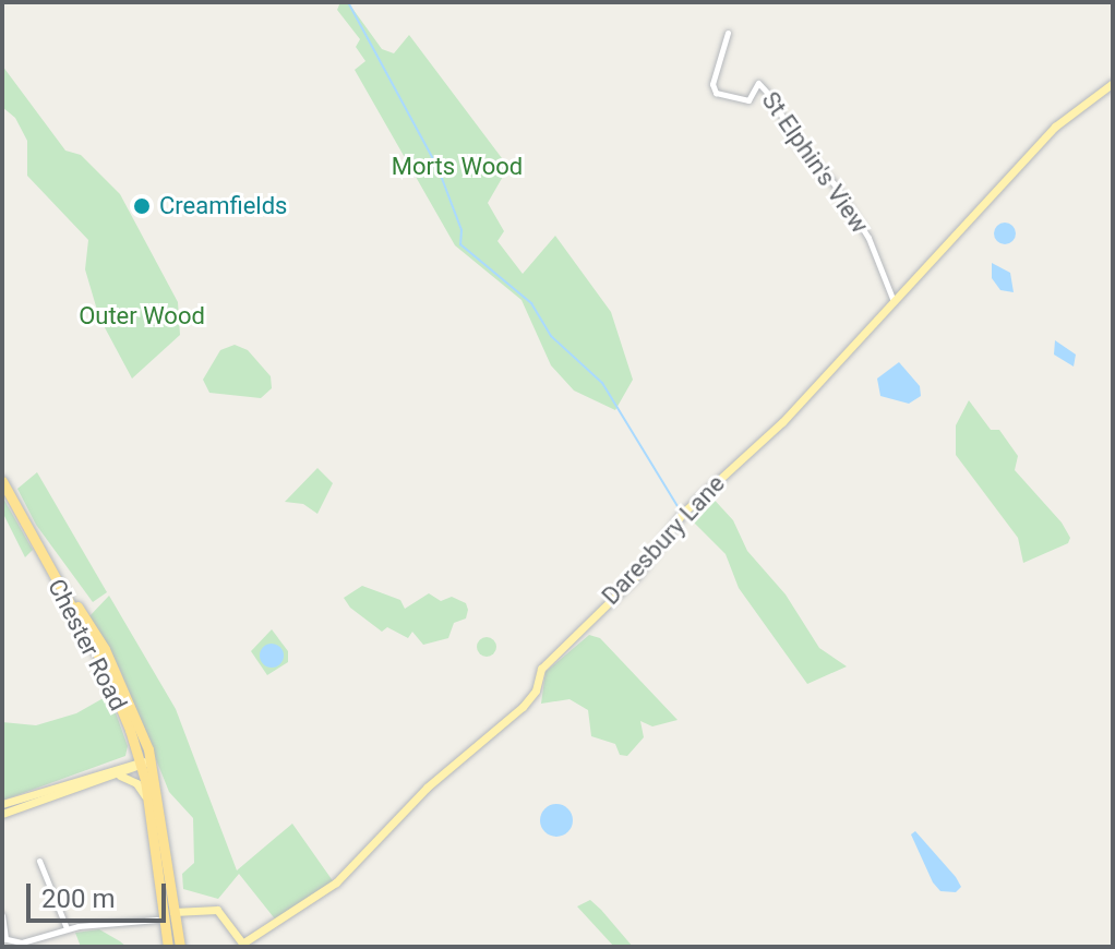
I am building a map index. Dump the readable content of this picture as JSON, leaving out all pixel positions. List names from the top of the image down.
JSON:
{
  "streets": {
    "highway": ["Chester Road"],
    "main road": ["Daresbury Lane"],
    "street": ["St Elphin's View"]
  },
  "crossings": [
    ["St Elphin's View", "Daresbury Lane"]
  ],
  "parks": ["Morts Wood", "Outer Wood"],
  "places": ["Creamfields"],
  "scale_bar": "200 m"
}
